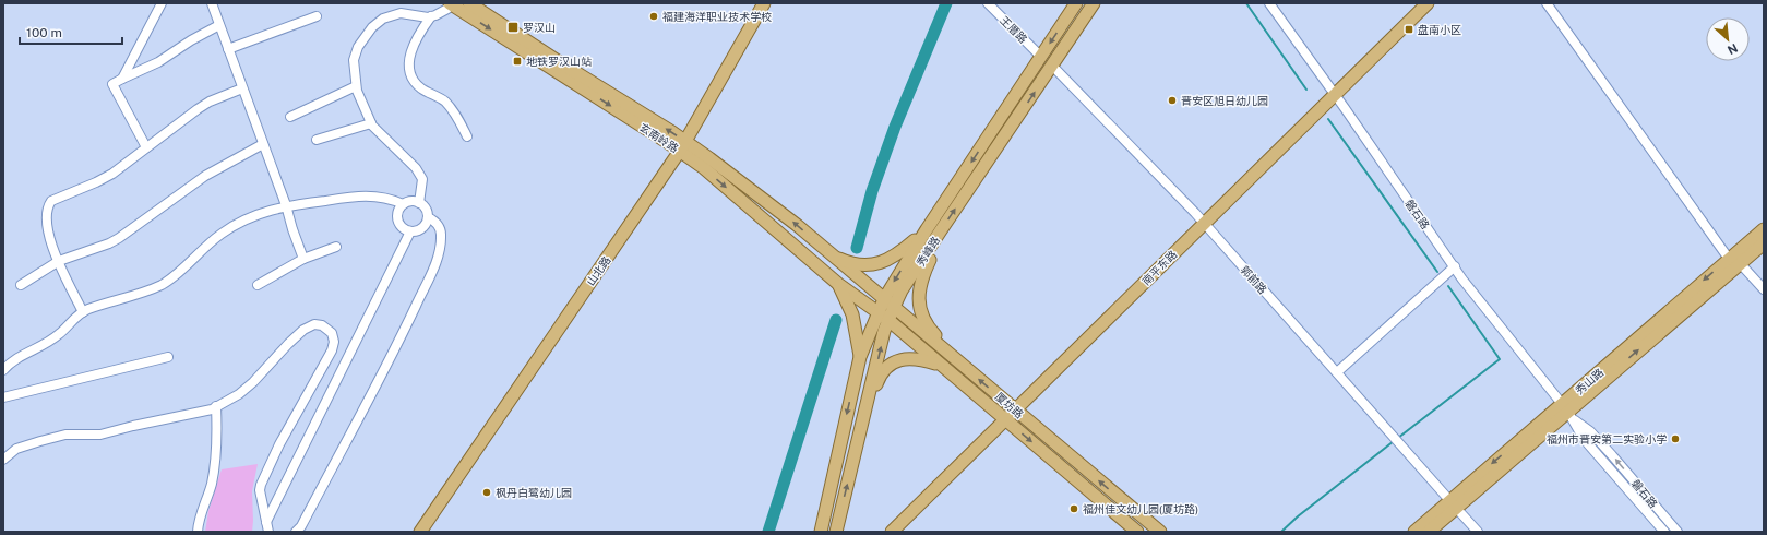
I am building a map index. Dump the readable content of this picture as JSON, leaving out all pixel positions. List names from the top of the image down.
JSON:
{
  "streets": {
    "main road": [
      "玄南岭路",
      "秀峰路",
      "南平东路",
      "山北路",
      "秀山路",
      "厦坊路"
    ],
    "street": ["王厝路", "磐石路", "郭前路"]
  },
  "crossings": [
    ["王厝路", "秀峰路"],
    ["玄南岭路", "山北路"],
    ["玄南岭路", "厦坊路"],
    ["磐石路", "南平东路"],
    ["磐石路", "秀山路"],
    ["秀峰路", "郭前路"],
    ["秀峰路", "厦坊路"],
    ["南平东路", "郭前路"],
    ["南平东路", "厦坊路"],
    ["郭前路", "秀山路"]
  ],
  "places": {
    "other": [
      "福建海洋职业技术学校",
      "晋安区旭日幼儿园",
      "福州市晋安第二实验小学",
      "枫丹白鹭幼儿园",
      "福州佳文幼儿园(厦坊路)"
    ],
    "transit": ["罗汉山", "盘南小区", "地铁罗汉山站"]
  },
  "scale_bar": "100 m",
  "north": "bottom right"
}
